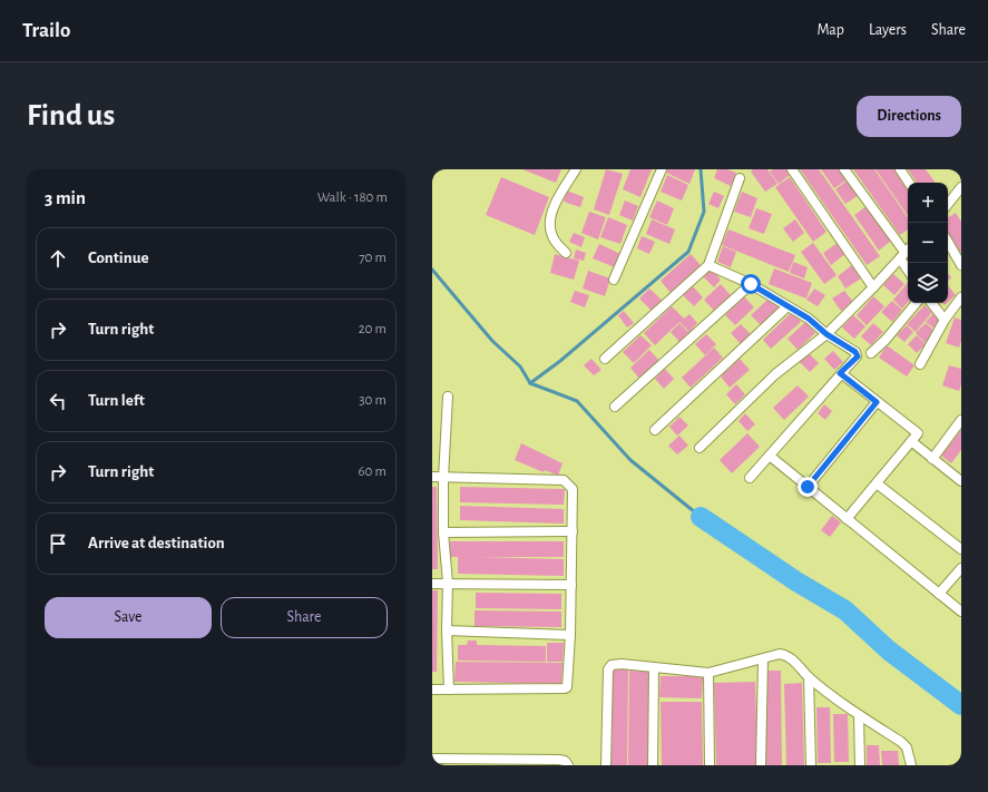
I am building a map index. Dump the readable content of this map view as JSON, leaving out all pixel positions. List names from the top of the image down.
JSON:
{
  "page": {
    "header": "Trailo",
    "nav": ["Map", "Layers", "Share"],
    "buttons": [
      "Directions",
      ["Save", "Share"]
    ],
    "title": "Find us",
    "heading": ["3 min", "Walk · 180 m"],
    "map_buttons": ["+", "−"],
    "list": [
      ["Continue", "70 m"],
      ["Turn right", "20 m"],
      ["Turn left", "30 m"],
      ["Turn right", "60 m"],
      "Arrive at destination"
    ]
  }
}
